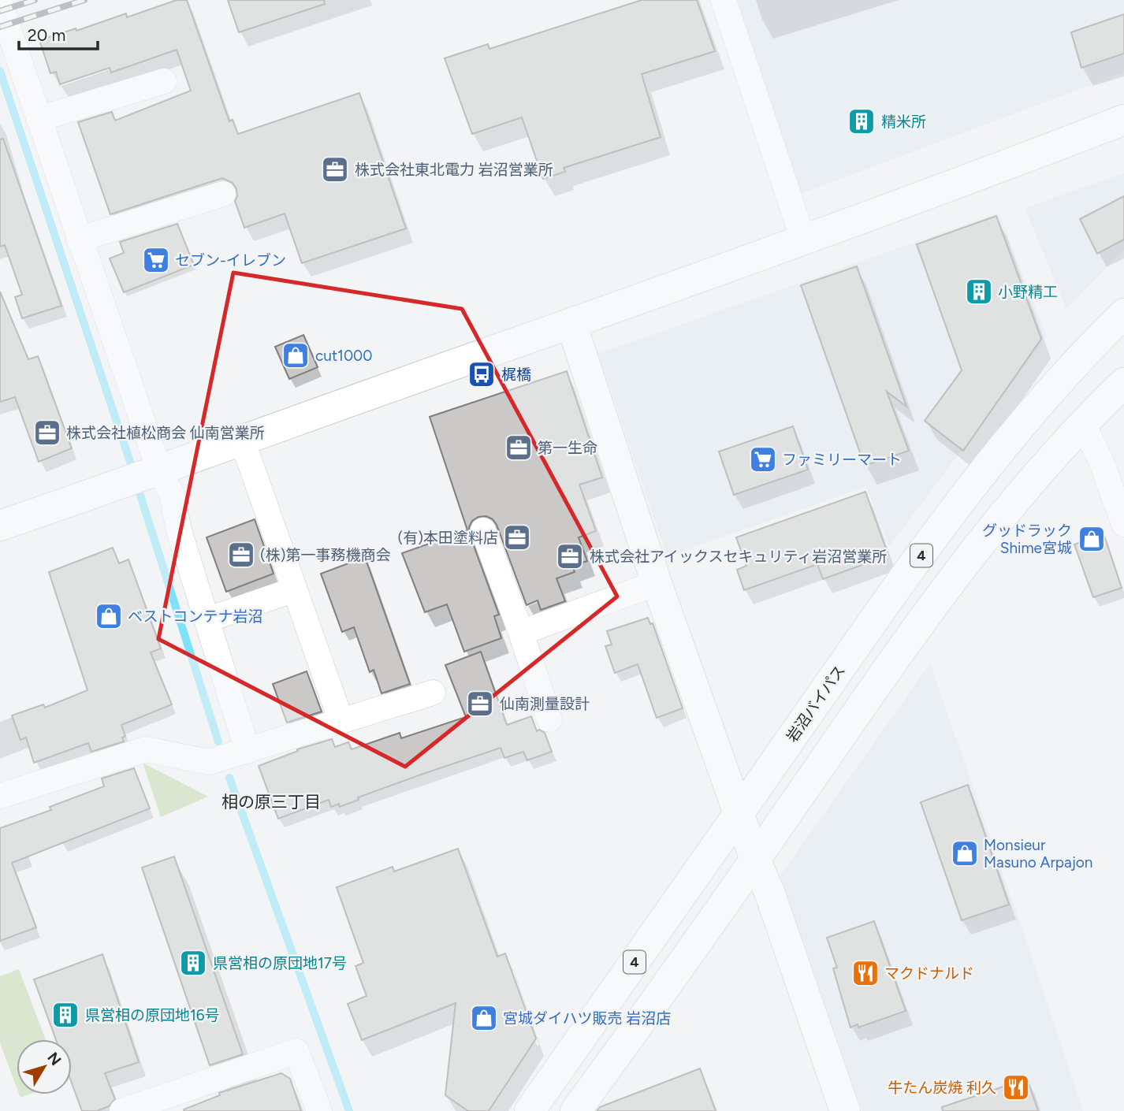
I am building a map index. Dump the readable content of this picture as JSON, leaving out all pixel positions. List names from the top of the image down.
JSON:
{
  "streets": {
    "main road": ["4", "岩沼バイパス"]
  },
  "districts": ["相の原三丁目"],
  "places": {
    "building": [
      "精米所",
      "小野精工",
      "県営相の原団地17号",
      "県営相の原団地16号"
    ],
    "office": [
      "株式会社東北電力 岩沼営業所",
      "株式会社植松商会 仙南営業所",
      "第一生命",
      "(有)本田塗料店",
      "(株)第一事務機商会",
      "株式会社アイックスセキュリティ岩沼営業所",
      "仙南測量設計"
    ],
    "supermarket": ["セブン-イレブン", "ファミリーマート"],
    "shop": [
      "cut1000",
      "グッドラック Shime宮城",
      "ベストコンテナ岩沼",
      "Monsieur Masuno Arpajon",
      "宮城ダイハツ販売 岩沼店"
    ],
    "bus stop": ["梶橋"],
    "restaurant": ["マクドナルド", "牛たん炭焼 利久"]
  },
  "scale_bar": "20 m",
  "north": "top right"
}
